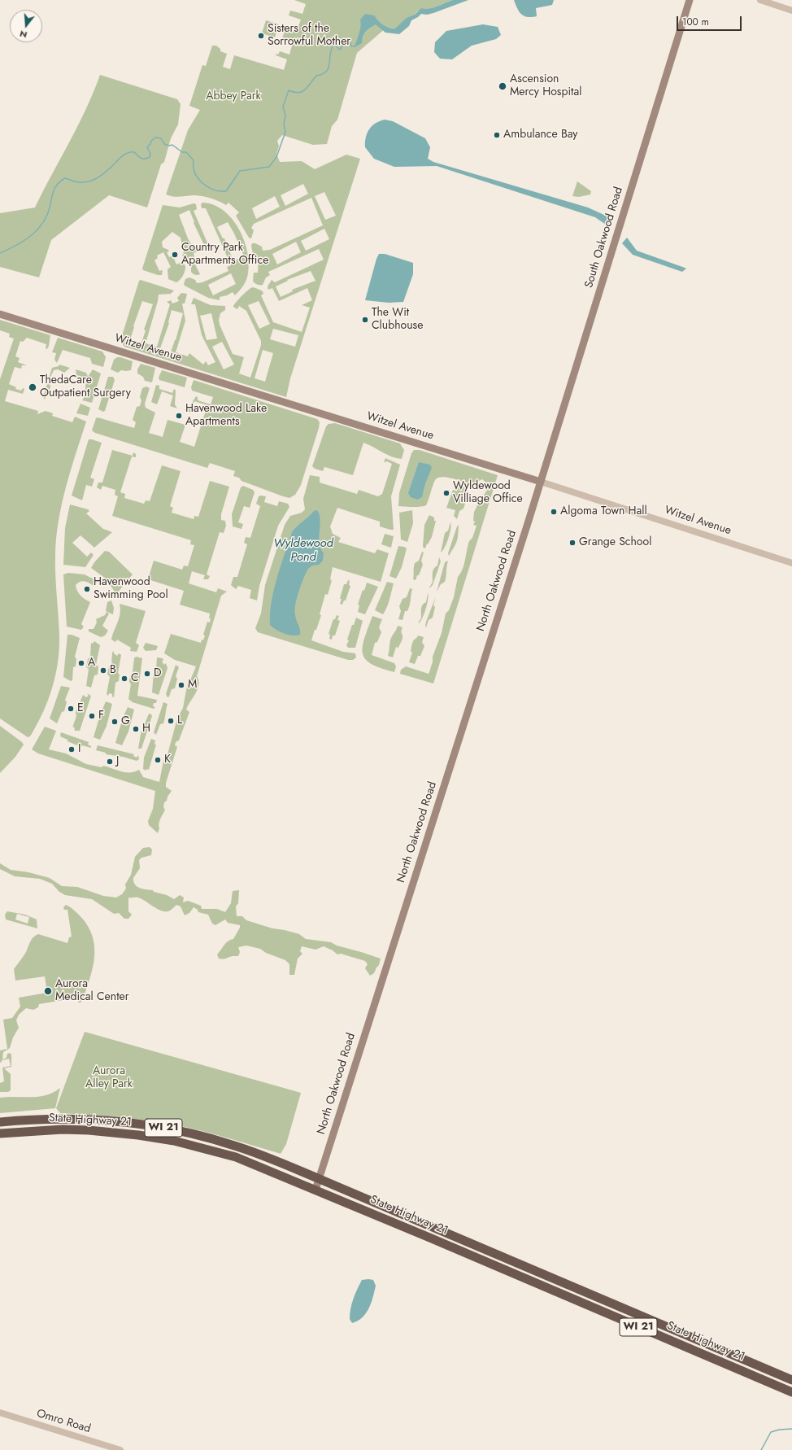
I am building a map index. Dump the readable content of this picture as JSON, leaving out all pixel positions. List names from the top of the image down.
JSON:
{
  "streets": {
    "highway": ["State Highway 21", "WI 21"],
    "main road": ["South Oakwood Road", "Witzel Avenue", "North Oakwood Road"],
    "street": ["Omro Road"]
  },
  "crossings": [
    ["South Oakwood Road", "Witzel Avenue"],
    ["South Oakwood Road", "North Oakwood Road"],
    ["Witzel Avenue", "North Oakwood Road"],
    ["North Oakwood Road", "State Highway 21"]
  ],
  "water": ["Wyldewood Pond"],
  "parks": ["Abbey Park", "Aurora Alley Park"],
  "places": [
    "Sisters of the Sorrowful Mother",
    "Ascension Mercy Hospital",
    "Ambulance Bay",
    "Country Park Apartments Office",
    "The Wit Clubhouse",
    "ThedaCare Outpatient Surgery",
    "Havenwood Lake Apartments",
    "Wyldewood Villiage Office",
    "Algoma Town Hall",
    "Grange School",
    "Havenwood Swimming Pool",
    "A",
    "B",
    "D",
    "C",
    "M",
    "E",
    "F",
    "L",
    "G",
    "H",
    "I",
    "K",
    "J",
    "Aurora Medical Center"
  ],
  "scale_bar": "100 m",
  "north": "bottom"
}
